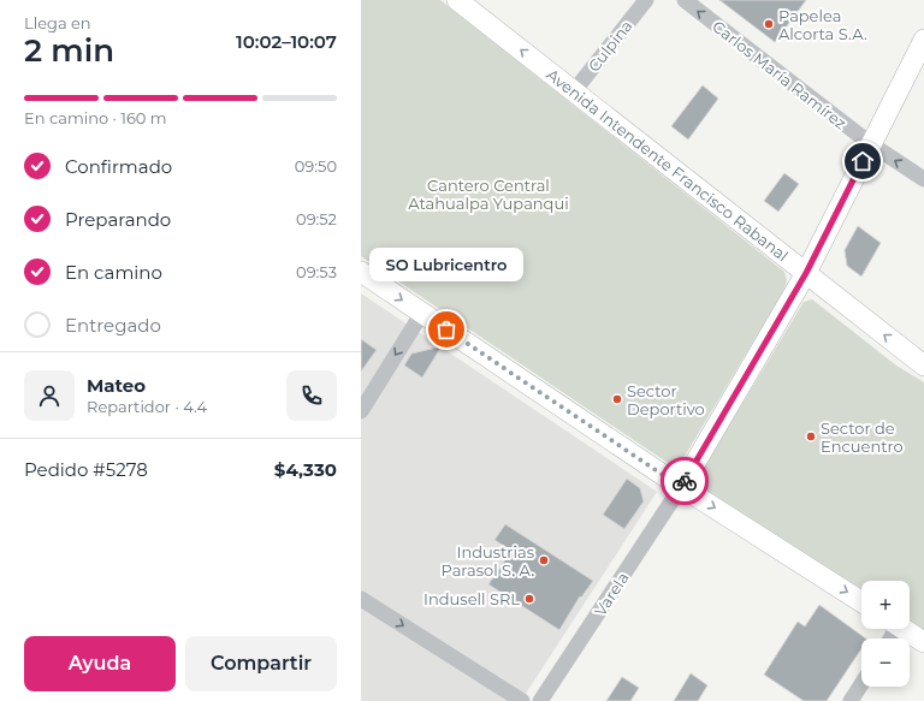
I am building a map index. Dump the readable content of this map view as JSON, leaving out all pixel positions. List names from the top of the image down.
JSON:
{
  "streets": {
    "main road": ["Avenida Intendente Francisco Rabanal"],
    "street": ["Culpina", "Carlos María Ramírez", "Varela"]
  },
  "crossings": [
    ["Culpina", "Avenida Intendente Francisco Rabanal"]
  ],
  "one_way": ["Carlos María Ramírez", "Avenida Intendente Francisco Rabanal"],
  "parks": ["Cantero Central Atahualpa Yupanqui"],
  "places": [
    "Papelea Alcorta S.A.",
    "SO Lubricentro",
    "Sector Deportivo",
    "Sector de Encuentro",
    "Industrias Parasol S. A.",
    "Indusell SRL"
  ],
  "page": {
    "heading": ["2 min", "Llega en", "10:02–10:07"],
    "panel": [
      "Mateo",
      "Repartidor · 4.4",
      "Pedido #5278",
      "$4,330"
    ],
    "bar": "En camino · 160 m",
    "list": [
      ["Confirmado", "09:50"],
      ["Preparando", "09:52"],
      ["En camino", "09:53"],
      "Entregado"
    ],
    "bubble": "SO Lubricentro",
    "map_buttons": ["+", "−"],
    "buttons": ["Ayuda", "Compartir"]
  }
}
